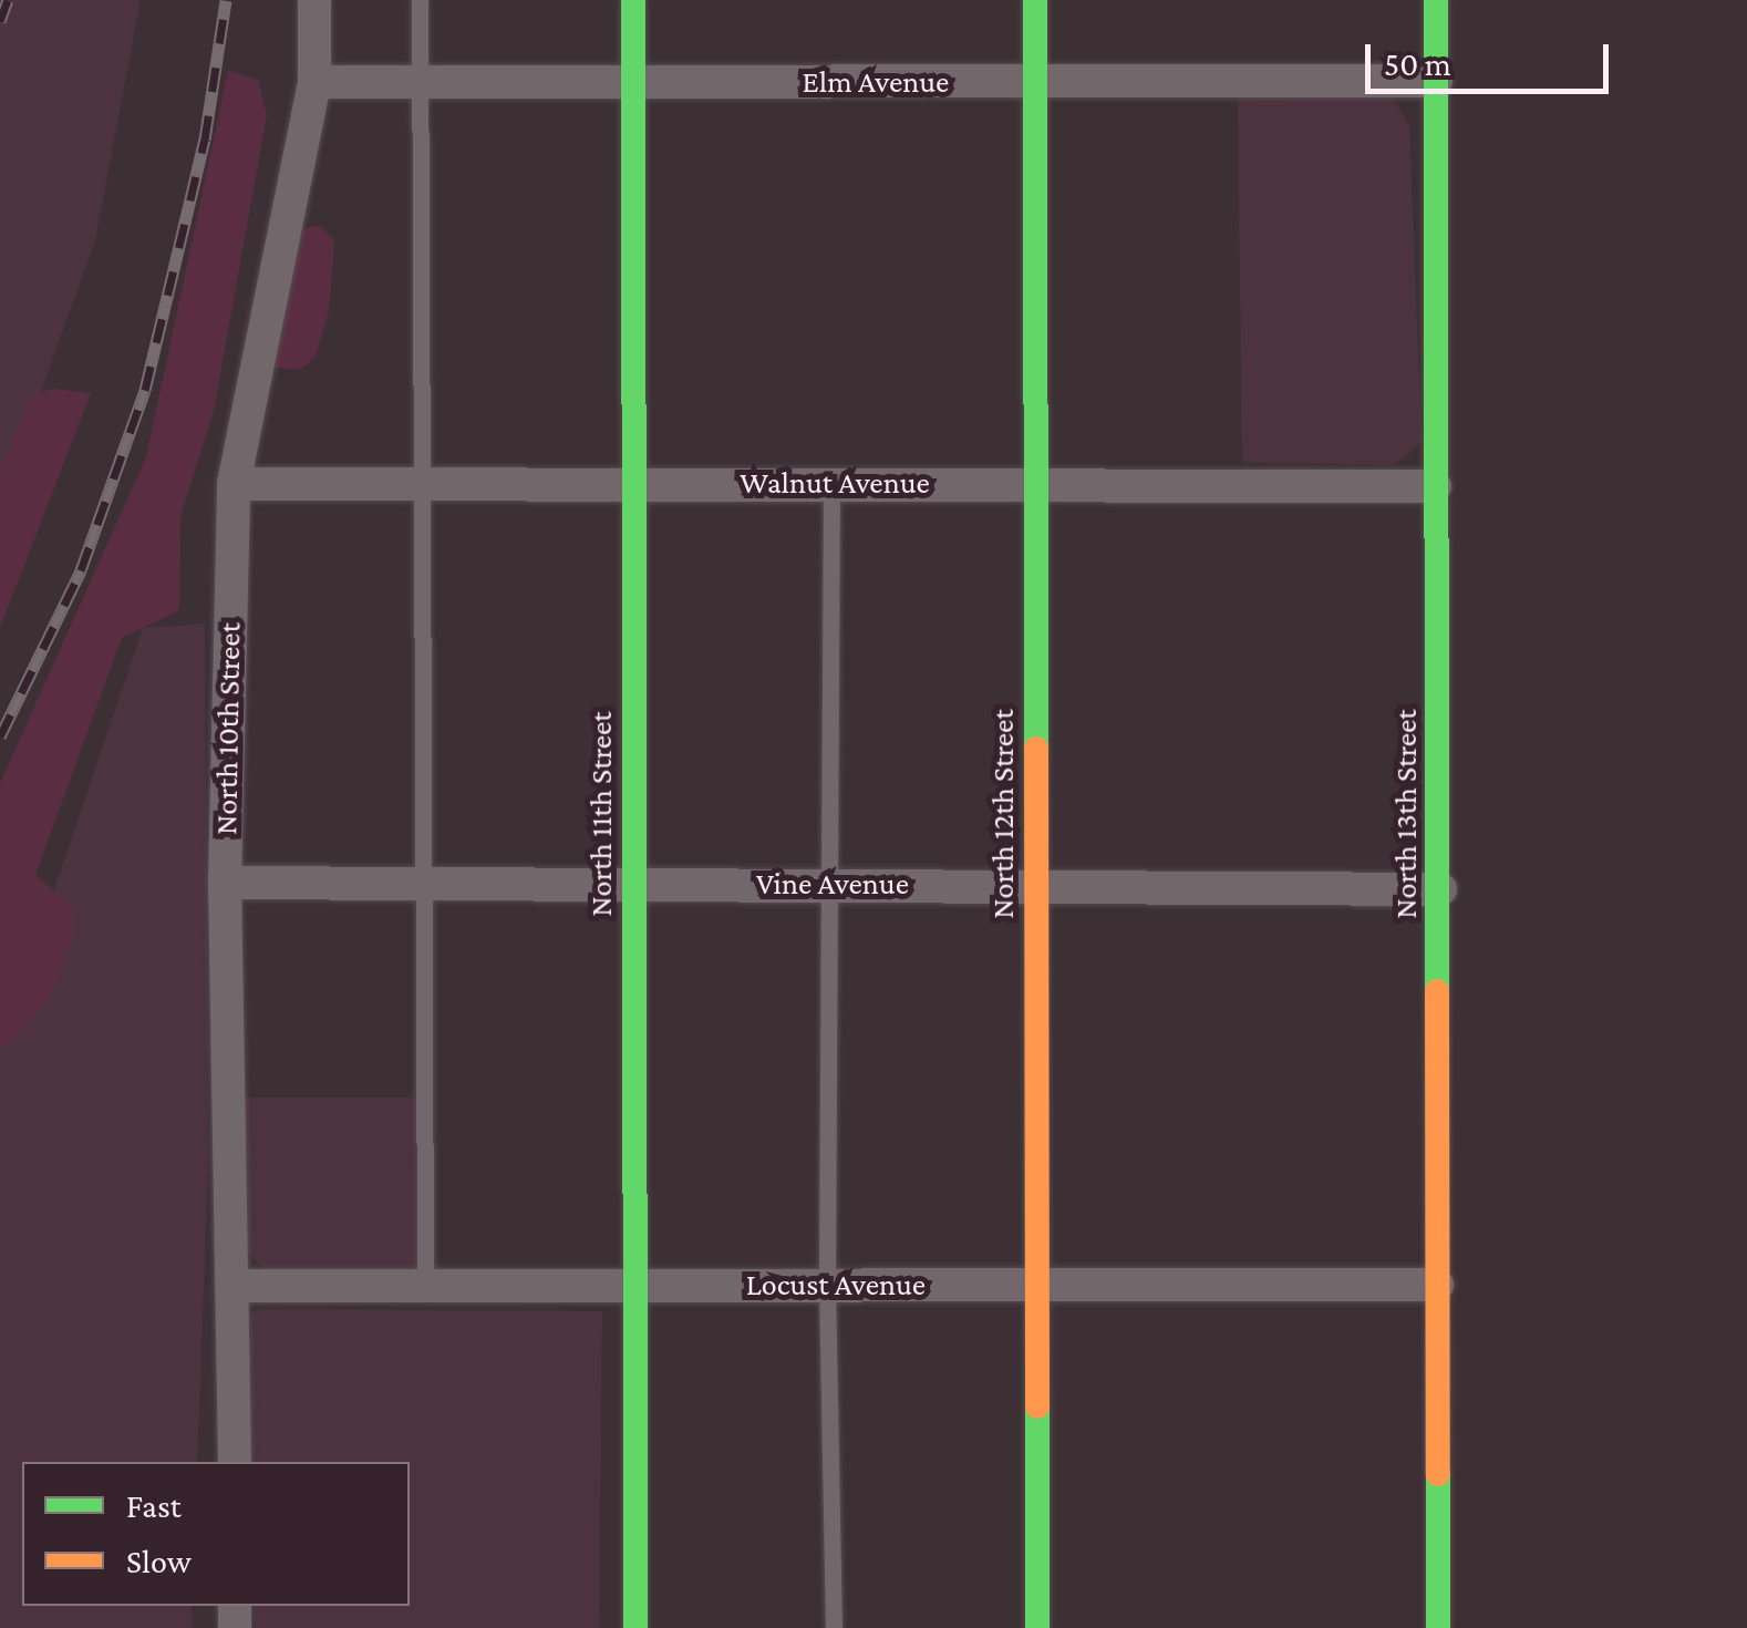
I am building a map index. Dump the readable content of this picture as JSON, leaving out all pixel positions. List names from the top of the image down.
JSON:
{
  "streets": {
    "street": [
      "Elm Avenue",
      "Walnut Avenue",
      "North 10th Street",
      "North 11th Street",
      "North 12th Street",
      "North 13th Street",
      "Vine Avenue",
      "Locust Avenue"
    ]
  },
  "crossings": [
    ["Elm Avenue", "North 10th Street"],
    ["Elm Avenue", "North 11th Street"],
    ["Elm Avenue", "North 12th Street"],
    ["Elm Avenue", "North 13th Street"],
    ["Walnut Avenue", "North 10th Street"],
    ["Walnut Avenue", "North 11th Street"],
    ["Walnut Avenue", "North 12th Street"],
    ["Walnut Avenue", "North 13th Street"],
    ["North 10th Street", "Vine Avenue"],
    ["North 10th Street", "Locust Avenue"],
    ["North 11th Street", "Vine Avenue"],
    ["North 11th Street", "Locust Avenue"],
    ["North 12th Street", "Vine Avenue"],
    ["North 12th Street", "Locust Avenue"],
    ["North 13th Street", "Vine Avenue"],
    ["North 13th Street", "Locust Avenue"]
  ],
  "legend": ["Fast", "Slow"],
  "scale_bar": "50 m"
}
